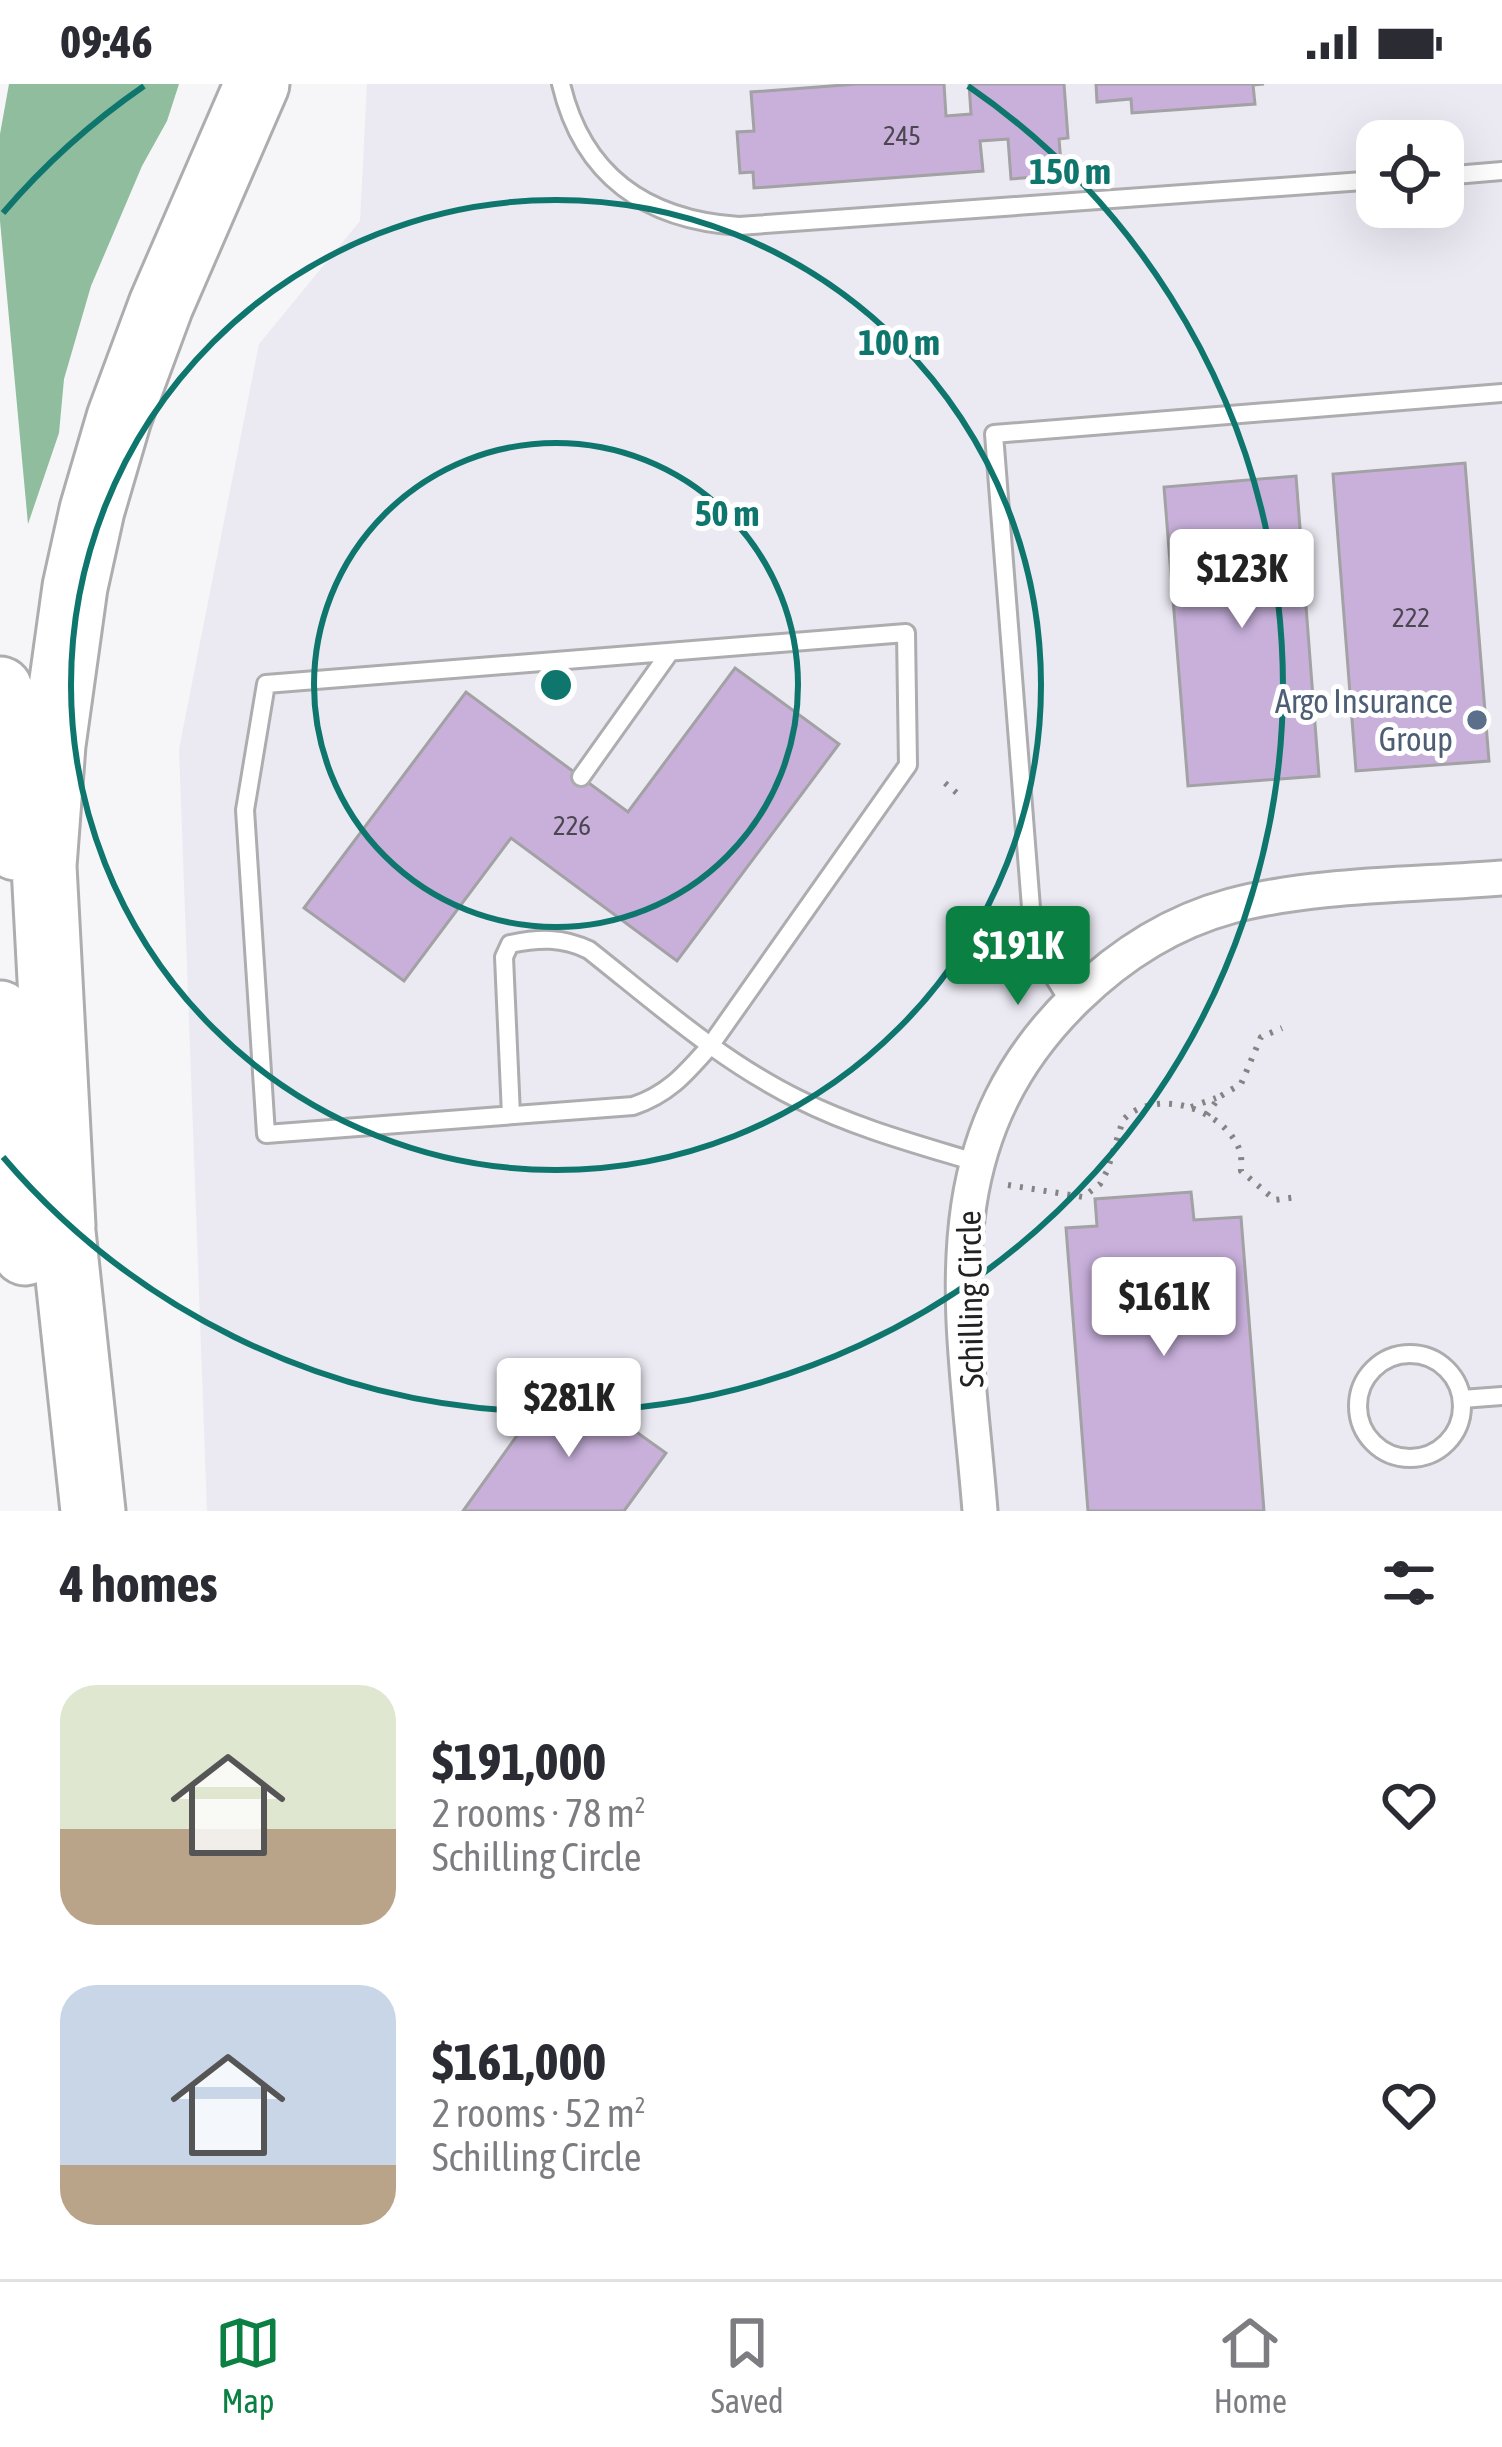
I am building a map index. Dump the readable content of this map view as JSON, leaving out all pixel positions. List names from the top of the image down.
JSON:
{
  "streets": {
    "street": ["Schilling Circle"]
  },
  "places": ["Argo Insurance Group"],
  "house_numbers": ["245", "222", "226"],
  "page": {
    "status": "09:46",
    "price": [
      "$123K",
      "$191K",
      "$161K",
      "$281K"
    ],
    "heading": "4 homes",
    "list": [
      {
        "name": "$191,000",
        "note": "2 rooms · 78 m² · Schilling Circle"
      },
      {
        "name": "$161,000",
        "note": "2 rooms · 52 m² · Schilling Circle"
      }
    ],
    "tabs": ["Map", "Saved", "Home"]
  },
  "rings": ["150 m", "100 m", "50 m"]
}
